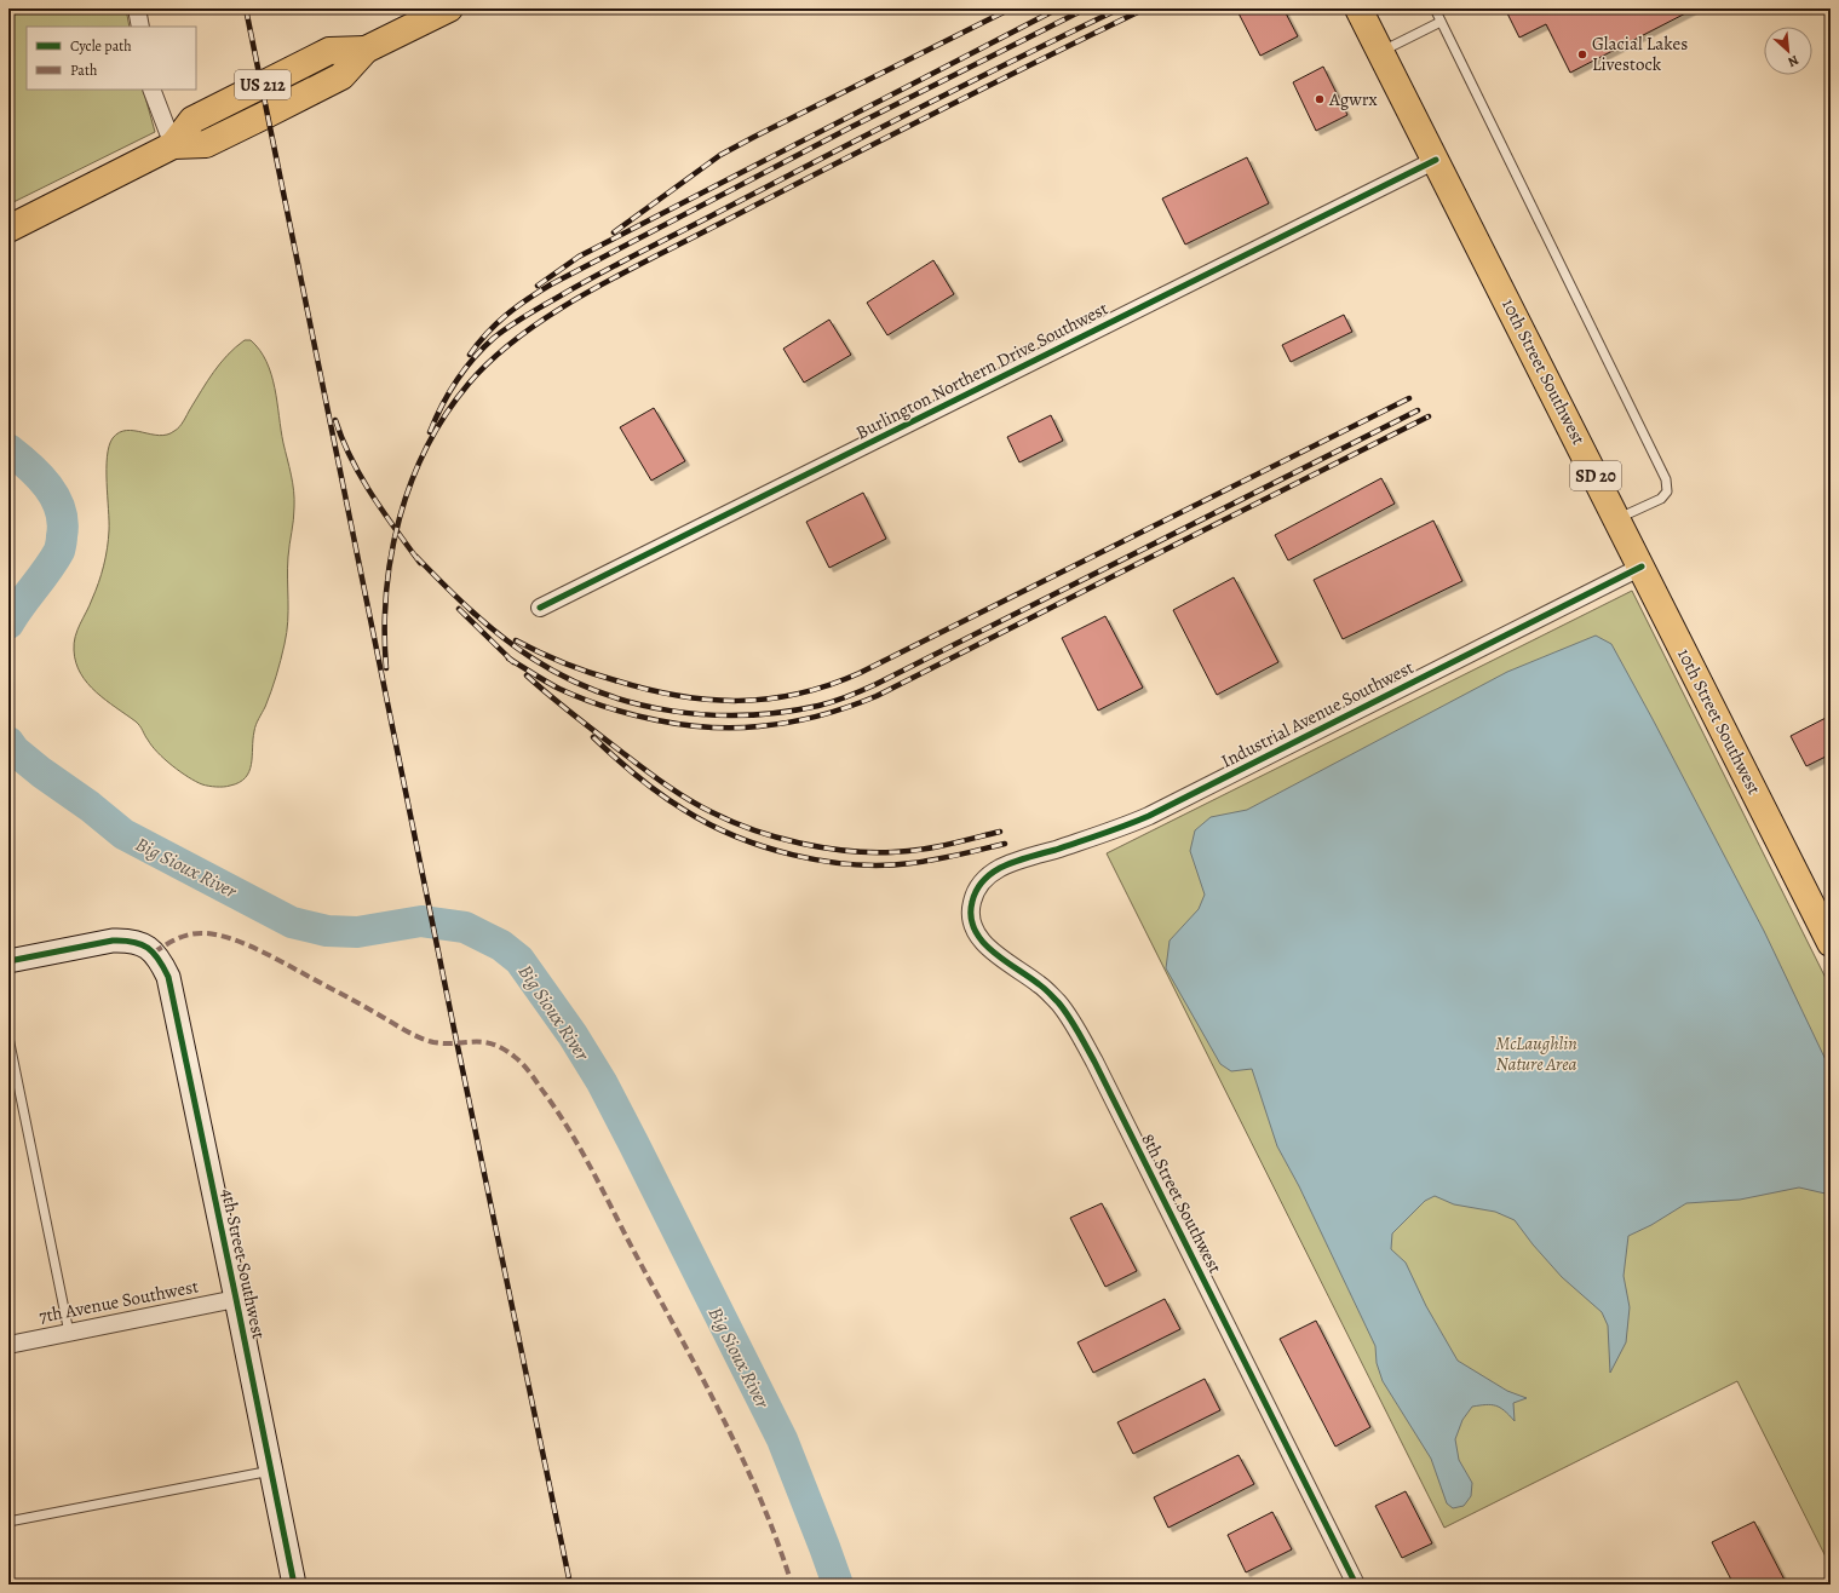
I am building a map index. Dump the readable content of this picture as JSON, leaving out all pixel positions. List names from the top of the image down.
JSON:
{
  "streets": {
    "main road": ["US 212", "10th Street Southwest", "SD 20"],
    "street": [
      "Burlington Northern Drive Southwest",
      "Industrial Avenue Southwest",
      "8th Street Southwest",
      "4th Street Southwest",
      "7th Avenue Southwest"
    ]
  },
  "crossings": [
    ["Burlington Northern Drive Southwest", "10th Street Southwest"],
    ["10th Street Southwest", "Industrial Avenue Southwest"],
    ["Industrial Avenue Southwest", "8th Street Southwest"],
    ["4th Street Southwest", "7th Avenue Southwest"]
  ],
  "water": ["Big Sioux River"],
  "parks": ["McLaughlin Nature Area"],
  "places": ["Glacial Lakes Livestock", "Agwrx"],
  "legend": ["Cycle path", "Path"],
  "north": "bottom right"
}
